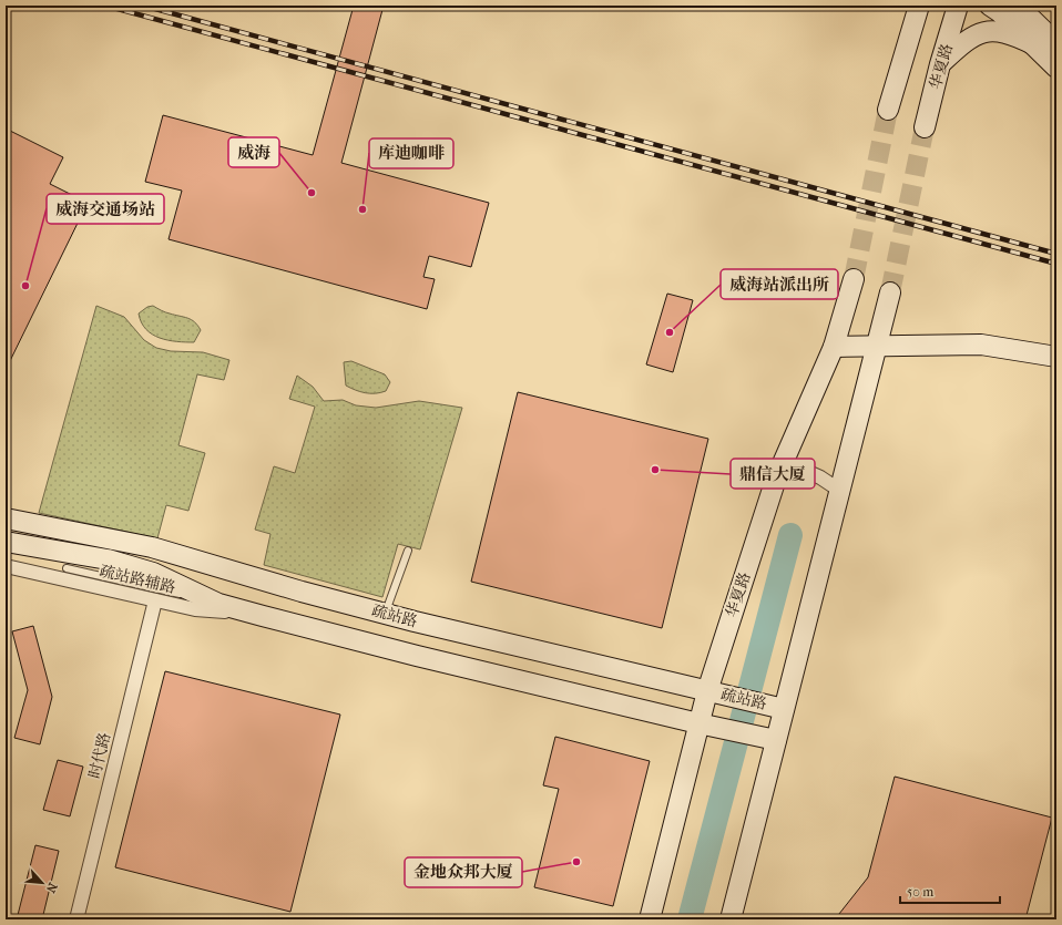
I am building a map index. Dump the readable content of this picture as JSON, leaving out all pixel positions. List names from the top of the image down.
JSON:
{
  "streets": {
    "main road": ["华夏路", "疏站路"],
    "street": ["疏站路辅路", "时代路"]
  },
  "crossings": [
    ["华夏路", "疏站路"],
    ["疏站路辅路", "时代路"]
  ],
  "places": [
    "威海",
    "库迪咖啡",
    "威海交通场站",
    "威海站派出所",
    "鼎信大厦",
    "金地众邦大厦"
  ],
  "scale_bar": "50 m",
  "north": "bottom right"
}
